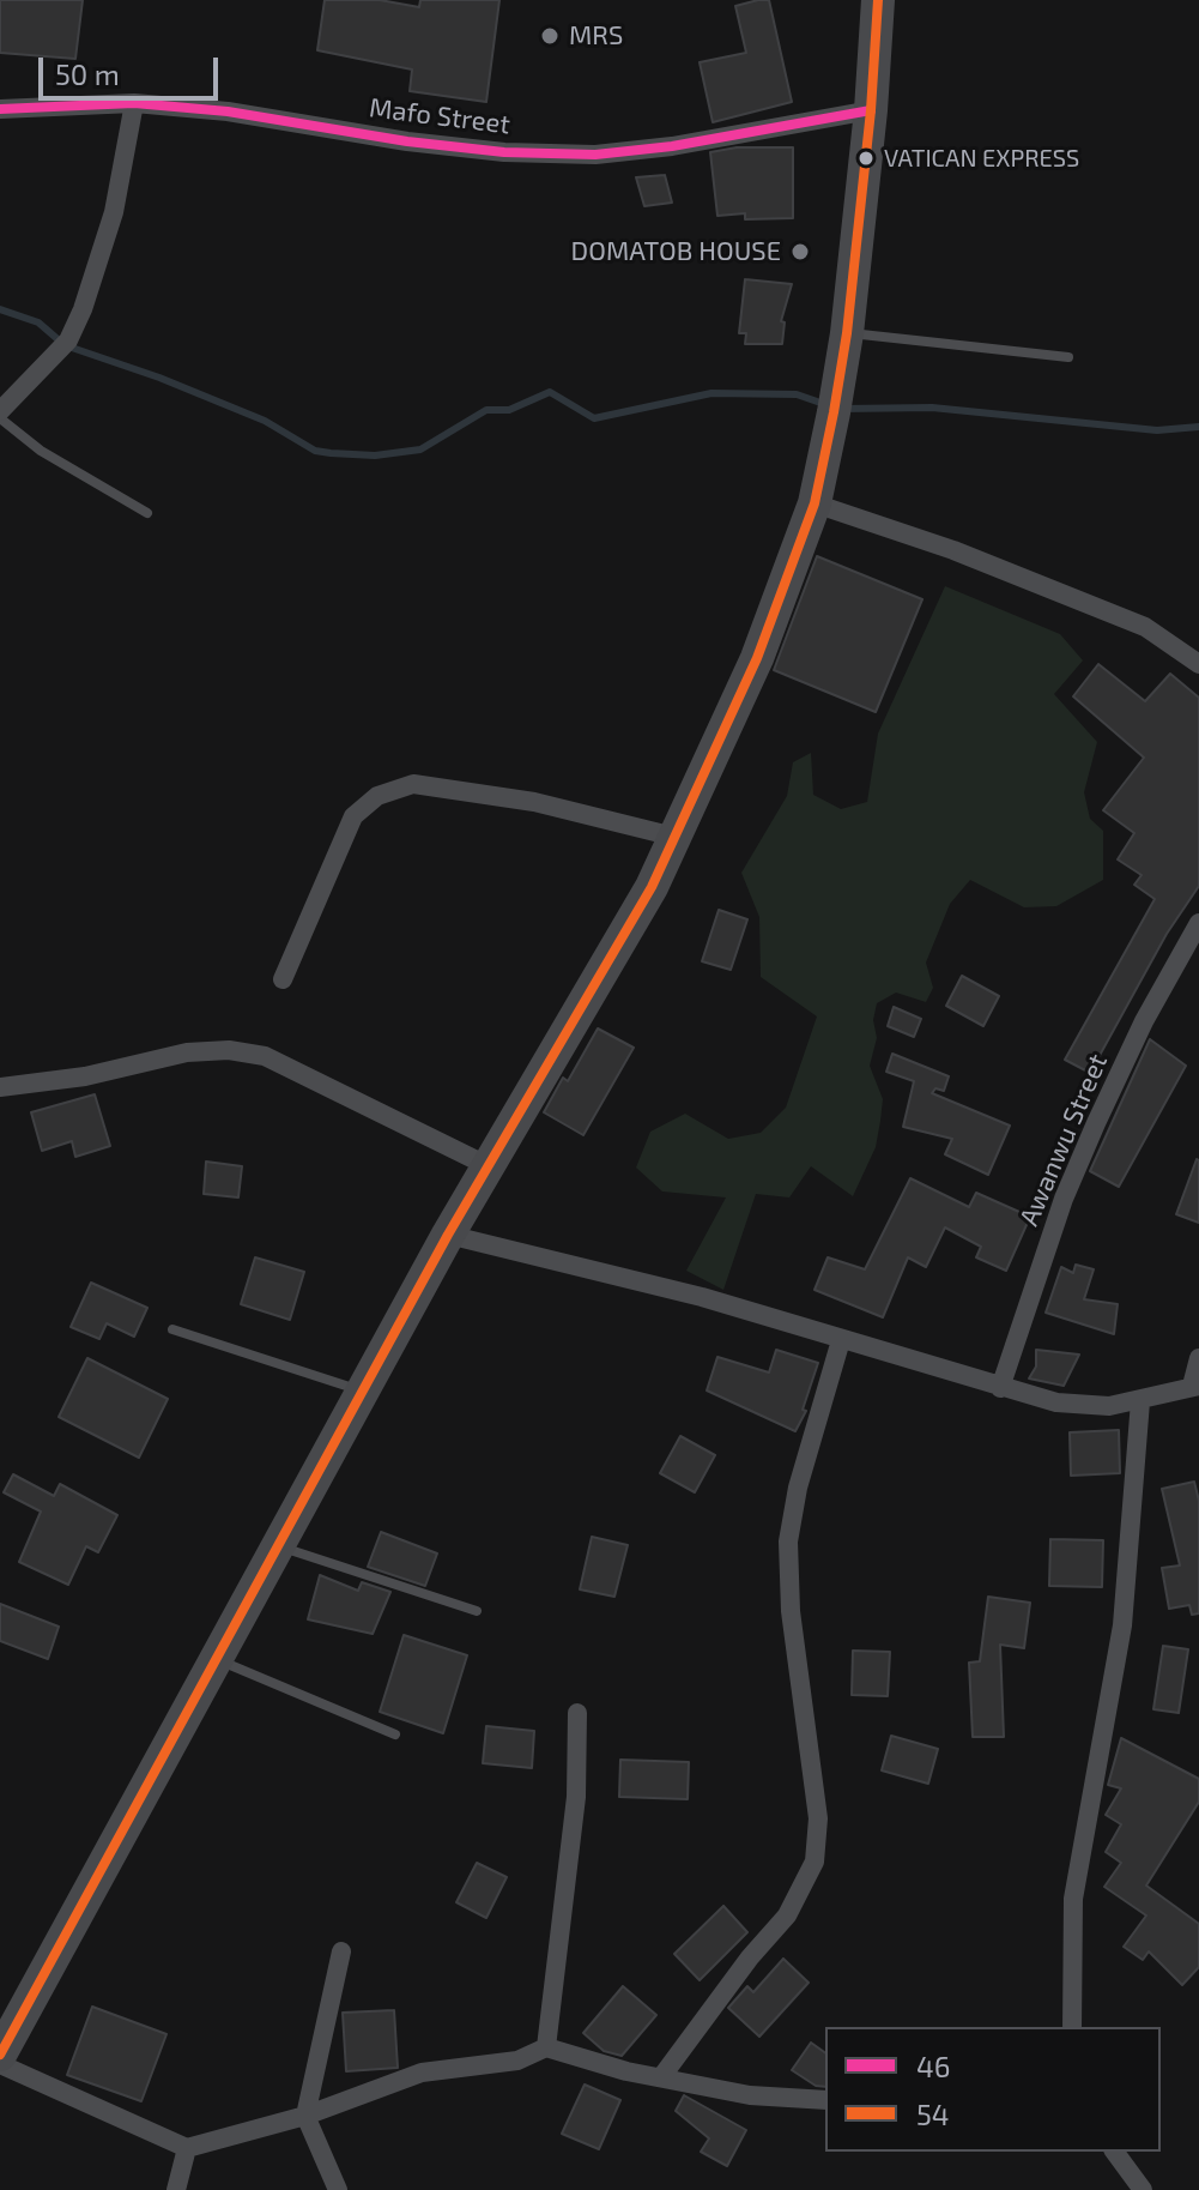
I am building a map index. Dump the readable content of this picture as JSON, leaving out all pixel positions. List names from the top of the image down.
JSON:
{
  "streets": {
    "street": ["Mafo Street", "Awanwu Street"]
  },
  "places": ["MRS", "VATICAN EXPRESS", "DOMATOB HOUSE"],
  "lines": ["transit line 54", "transit line 46"],
  "legend": ["46", "54"],
  "scale_bar": "50 m"
}
